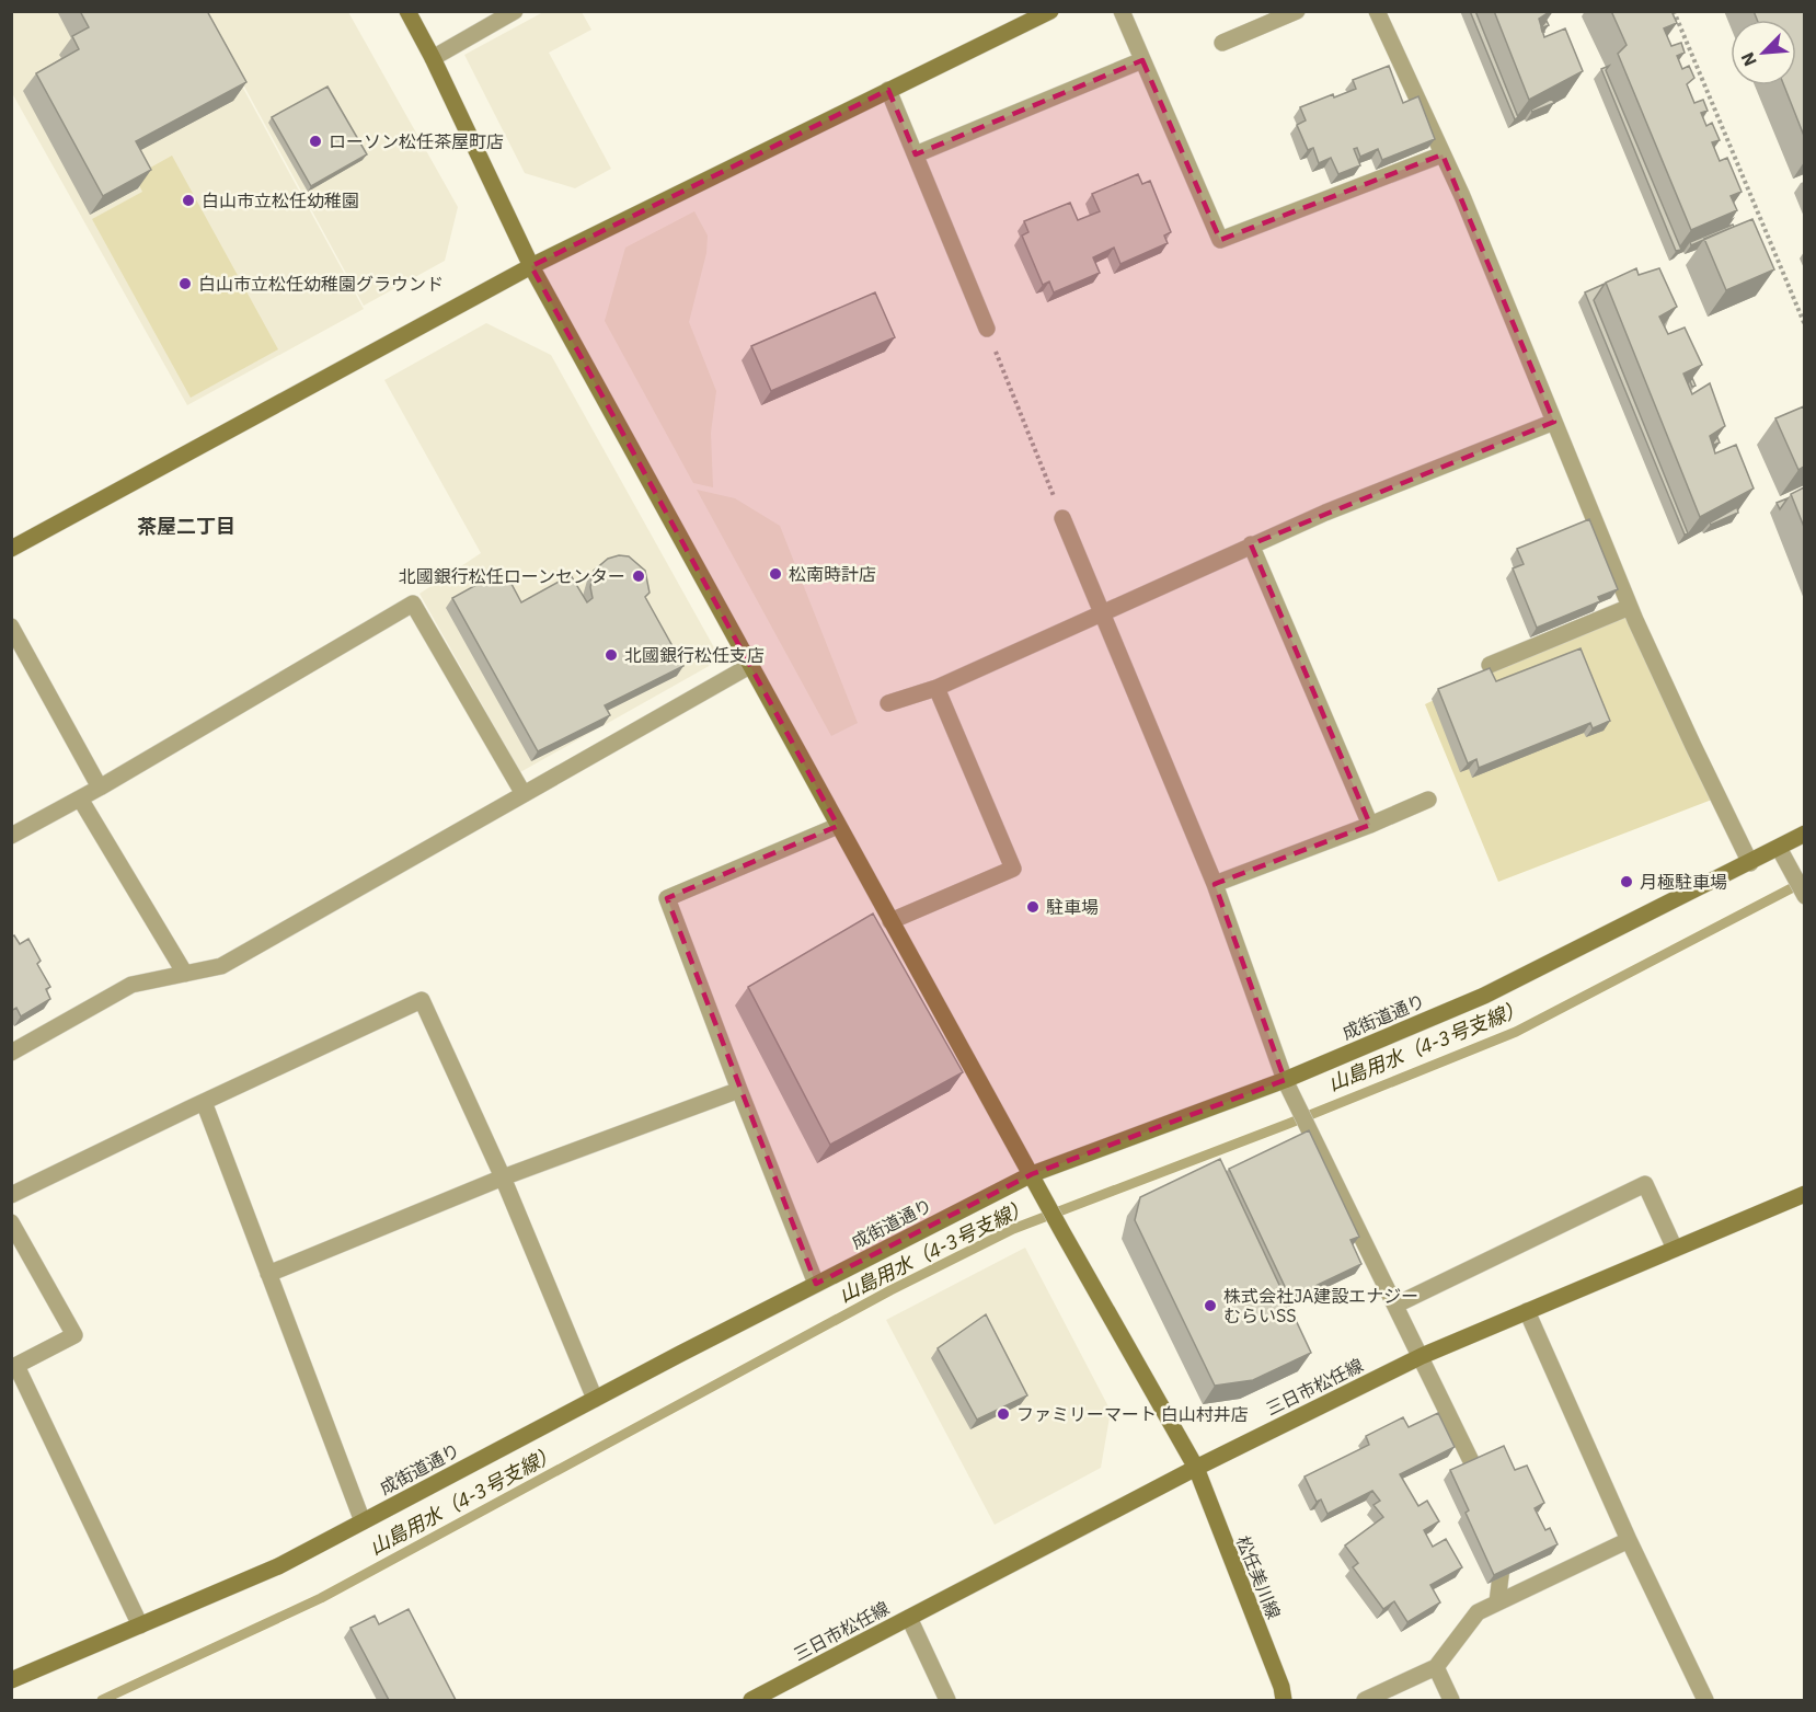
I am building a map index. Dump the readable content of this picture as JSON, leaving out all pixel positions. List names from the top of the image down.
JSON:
{
  "streets": {
    "street": ["成街道通り", "三日市松任線", "松任美川線"]
  },
  "crossings": [
    ["成街道通り", "松任美川線"],
    ["三日市松任線", "松任美川線"]
  ],
  "districts": ["茶屋二丁目"],
  "water": ["山島用水（4-3号支線）"],
  "places": [
    "ローソン松任茶屋町店",
    "白山市立松任幼稚園",
    "白山市立松任幼稚園グラウンド",
    "松南時計店",
    "北國銀行松任ローンセンター",
    "北國銀行松任支店",
    "月極駐車場",
    "駐車場",
    "株式会社JA建設エナジー むらいSS",
    "ファミリーマート 白山村井店"
  ],
  "north": "bottom left"
}
